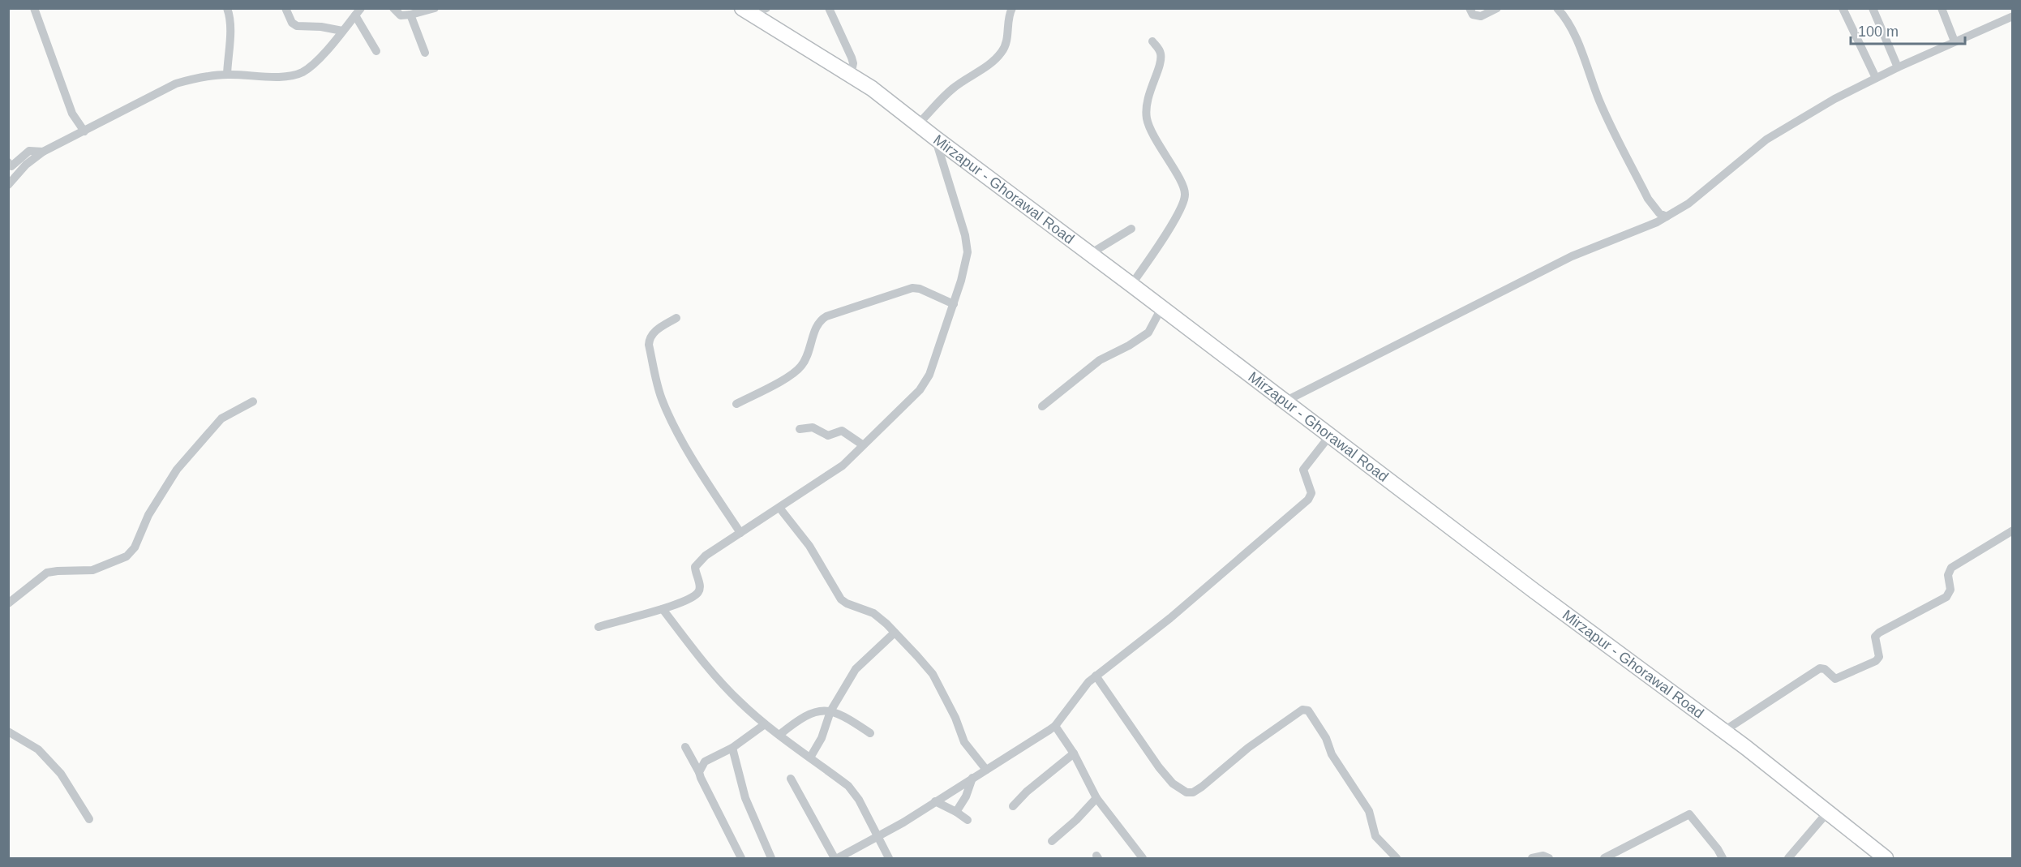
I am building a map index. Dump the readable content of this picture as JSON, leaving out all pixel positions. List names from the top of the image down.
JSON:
{
  "streets": {
    "main road": ["Mirzapur - Ghorawal Road"]
  },
  "scale_bar": "100 m"
}
